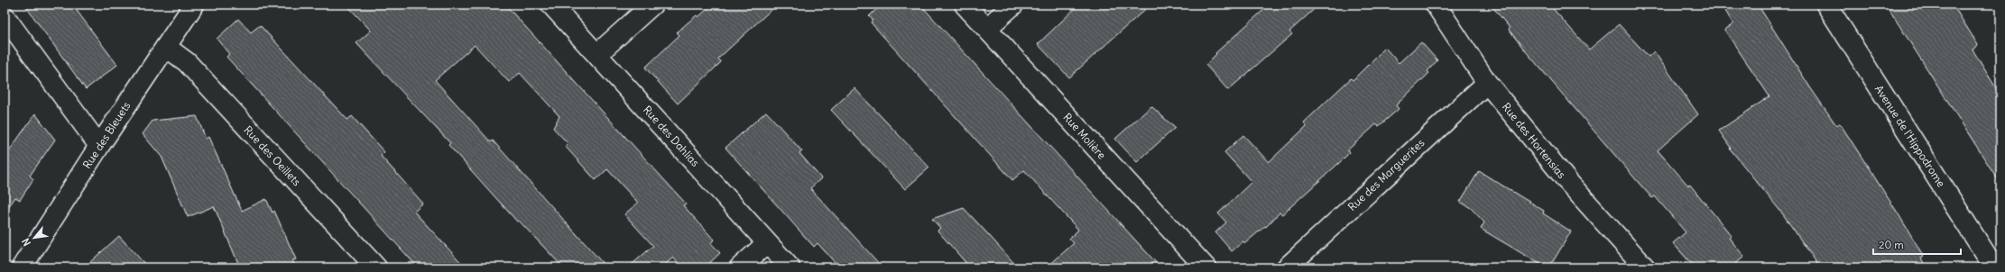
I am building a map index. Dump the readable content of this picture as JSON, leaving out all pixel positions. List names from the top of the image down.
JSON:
{
  "streets": {
    "street": [
      "Rue des Bleuets",
      "Rue des Dahlias",
      "Rue Molière",
      "Avenue de l'Hippodrome",
      "Rue des Hortensias",
      "Rue des Oeillets",
      "Rue des Marguerites"
    ]
  },
  "crossings": [
    ["Rue des Bleuets", "Rue des Oeillets"],
    ["Rue des Hortensias", "Rue des Marguerites"]
  ],
  "scale_bar": "20 m",
  "north": "bottom left"
}
